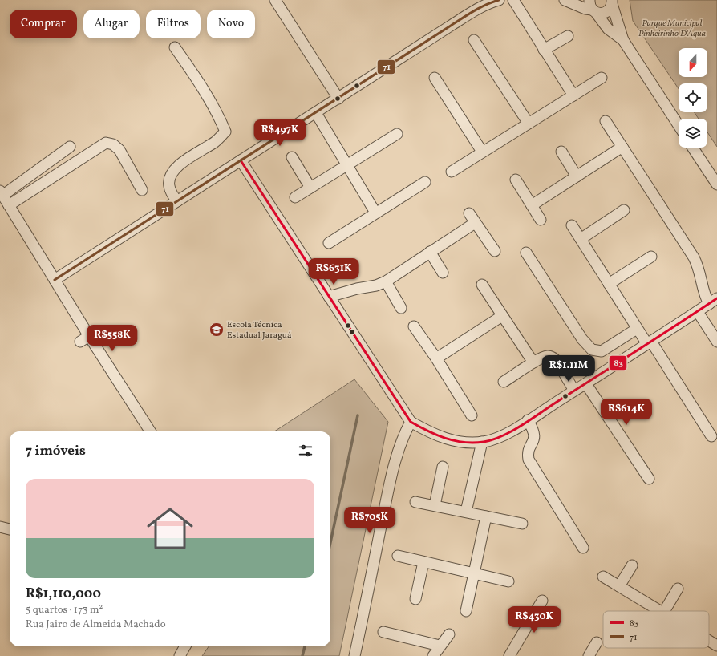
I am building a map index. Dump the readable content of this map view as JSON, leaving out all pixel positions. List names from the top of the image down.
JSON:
{
  "parks": ["Parque Municipal Pinheirinho D'Água"],
  "places": {
    "school or university": ["Escola Técnica Estadual Jaraguá"]
  },
  "lines": ["transit line 71", "transit line 83"],
  "legend": ["83", "71"],
  "north": "bottom",
  "page": {
    "chip": [
      "Comprar",
      "Alugar",
      "Filtros",
      "Novo"
    ],
    "price": [
      "R$497K",
      "R$631K",
      "R$558K",
      "R$1.11M",
      "R$614K",
      "R$705K",
      "R$430K"
    ],
    "heading": "7 imóveis",
    "list": [
      {
        "name": "R$1,110,000",
        "note": "5 quartos · 173 m² · Rua Jairo de Almeida Machado"
      }
    ]
  }
}
